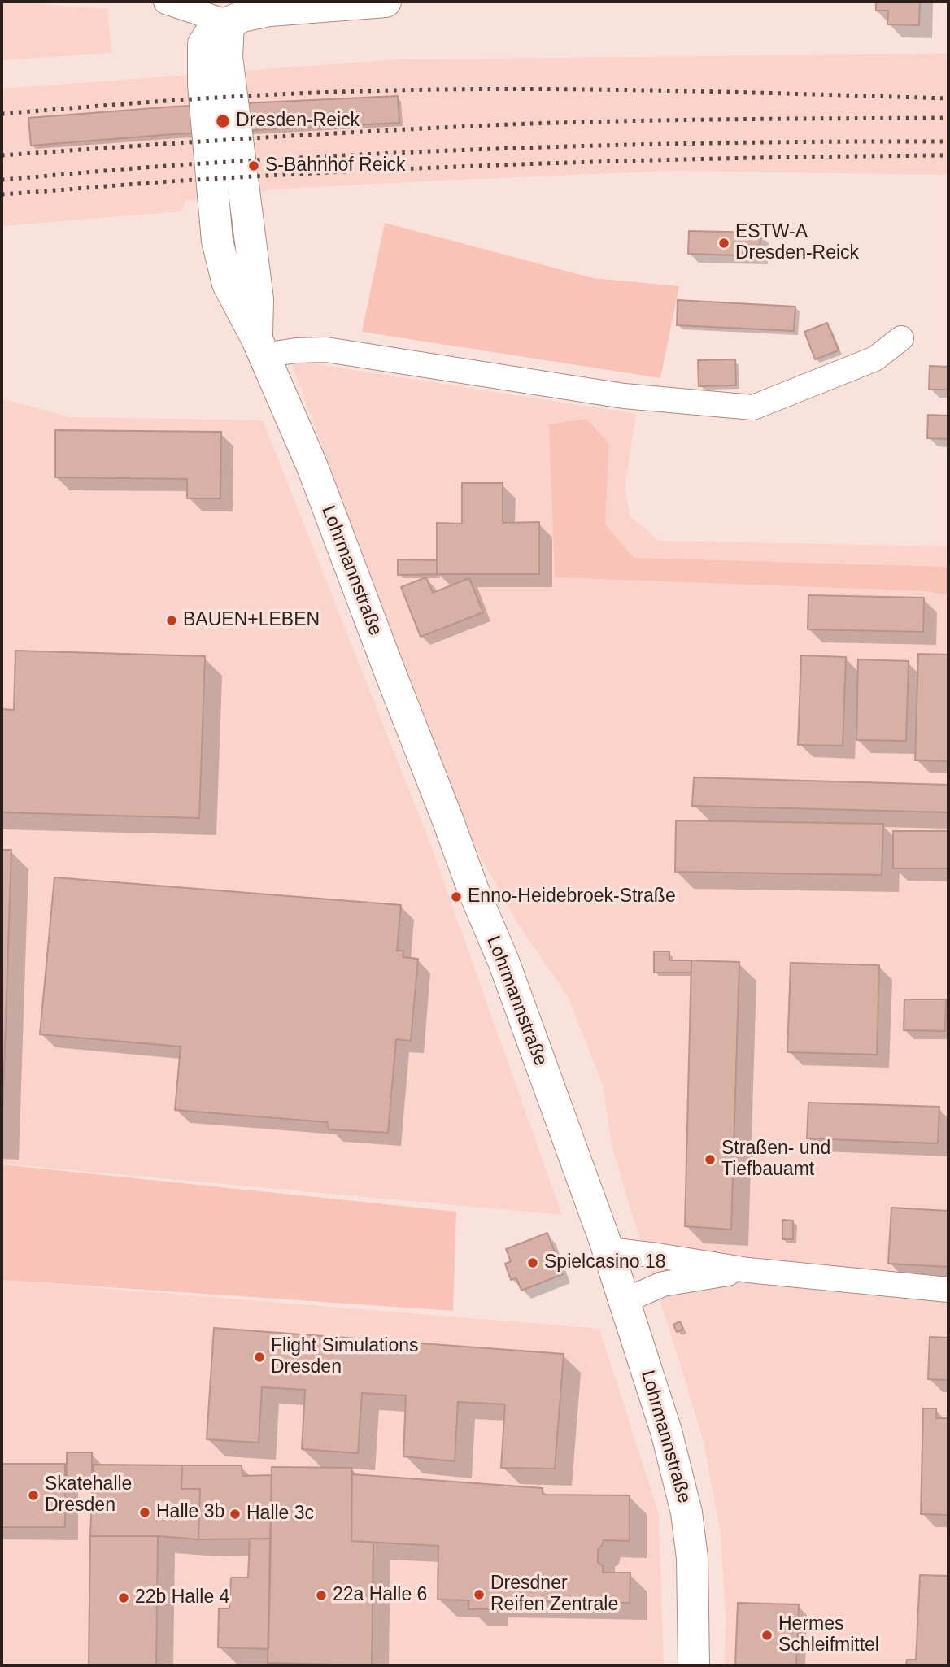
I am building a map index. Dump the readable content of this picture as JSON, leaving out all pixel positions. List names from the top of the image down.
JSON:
{
  "streets": {
    "street": ["Lohrmannstraße"]
  },
  "places": [
    "Dresden-Reick",
    "S-Bahnhof Reick",
    "ESTW-A Dresden-Reick",
    "BAUEN+LEBEN",
    "Enno-Heidebroek-Straße",
    "Straßen- und Tiefbauamt",
    "Spielcasino 18",
    "Flight Simulations Dresden",
    "Skatehalle Dresden",
    "Halle 3b",
    "Halle 3c",
    "Dresdner Reifen Zentrale",
    "22a Halle 6",
    "22b Halle 4",
    "Hermes Schleifmittel"
  ]
}
